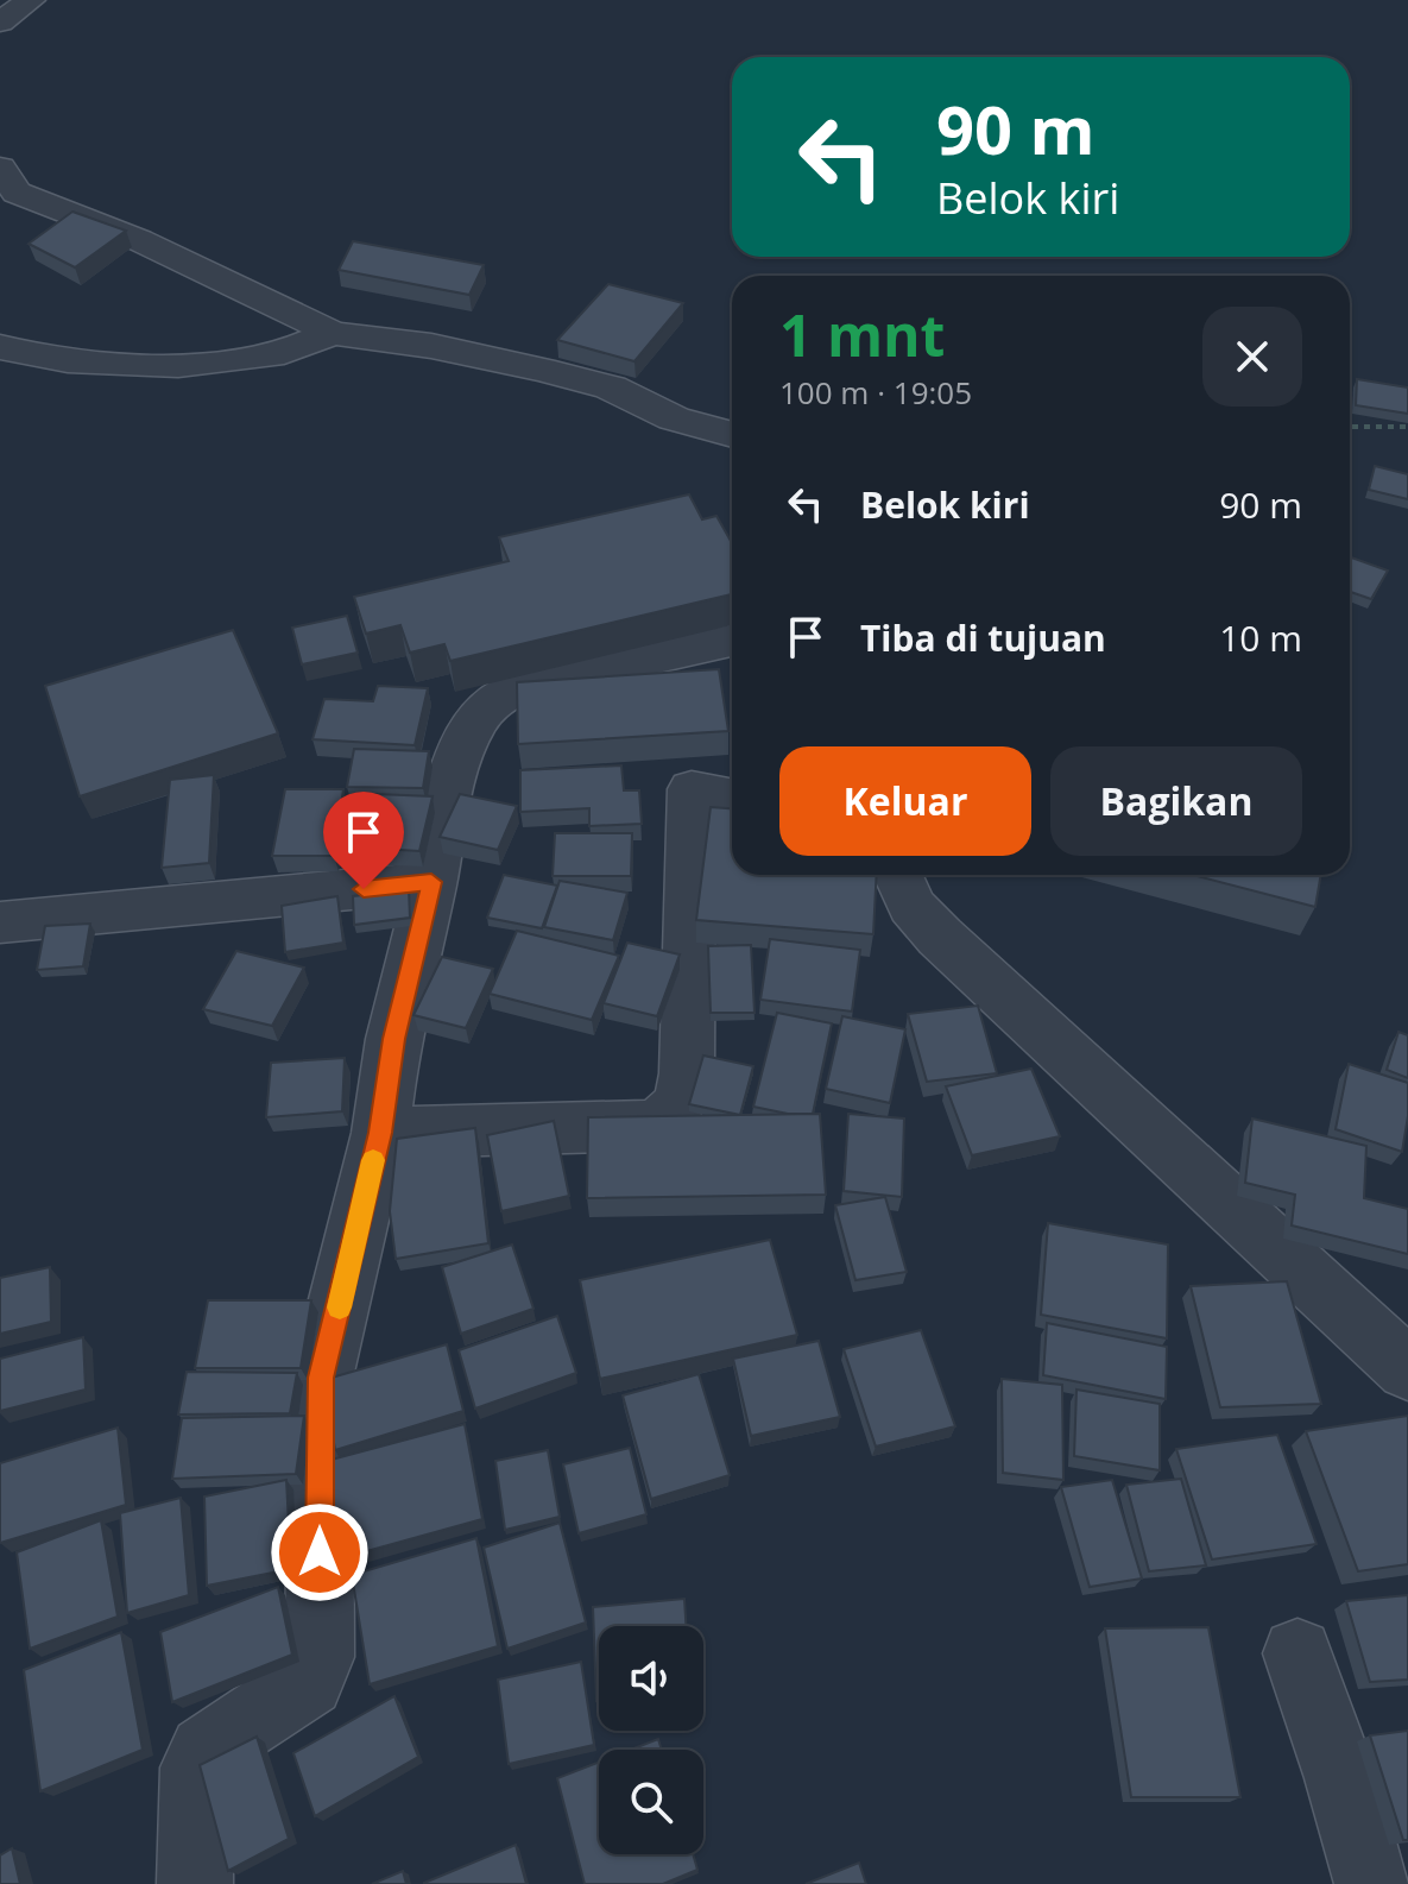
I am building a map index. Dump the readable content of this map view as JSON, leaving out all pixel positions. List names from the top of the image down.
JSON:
{
  "page": {
    "turn": ["90 m", "Belok kiri"],
    "heading": ["1 mnt", "100 m · 19:05"],
    "list": [
      {
        "name": "Belok kiri",
        "value": "90 m"
      },
      {
        "name": "Tiba di tujuan",
        "value": "10 m"
      }
    ],
    "buttons": ["Keluar", "Bagikan"]
  }
}
